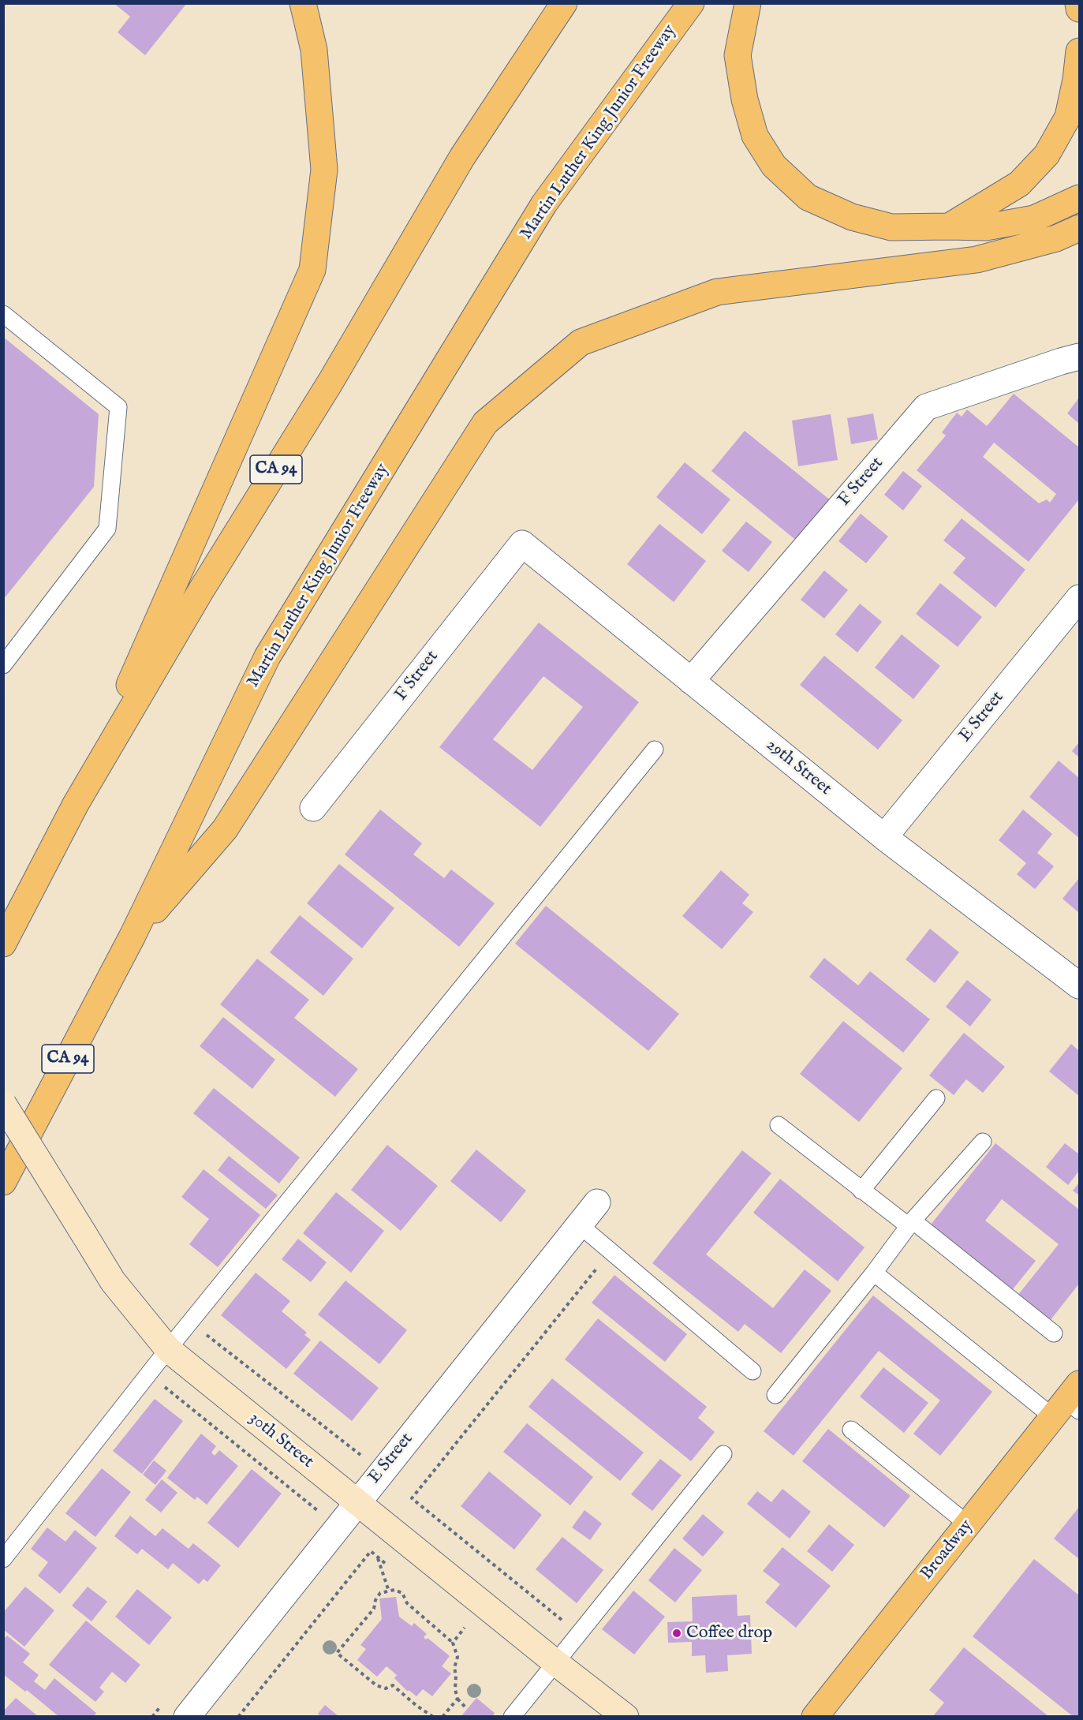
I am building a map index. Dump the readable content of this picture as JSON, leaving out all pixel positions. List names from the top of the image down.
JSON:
{
  "streets": {
    "main road": ["Martin Luther King Junior Freeway", "CA 94", "Broadway"],
    "street": [
      "F Street",
      "E Street",
      "29th Street",
      "30th Street"
    ]
  },
  "crossings": [
    ["F Street", "29th Street"],
    ["E Street", "29th Street"],
    ["E Street", "30th Street"]
  ],
  "places": ["Coffee drop"]
}
